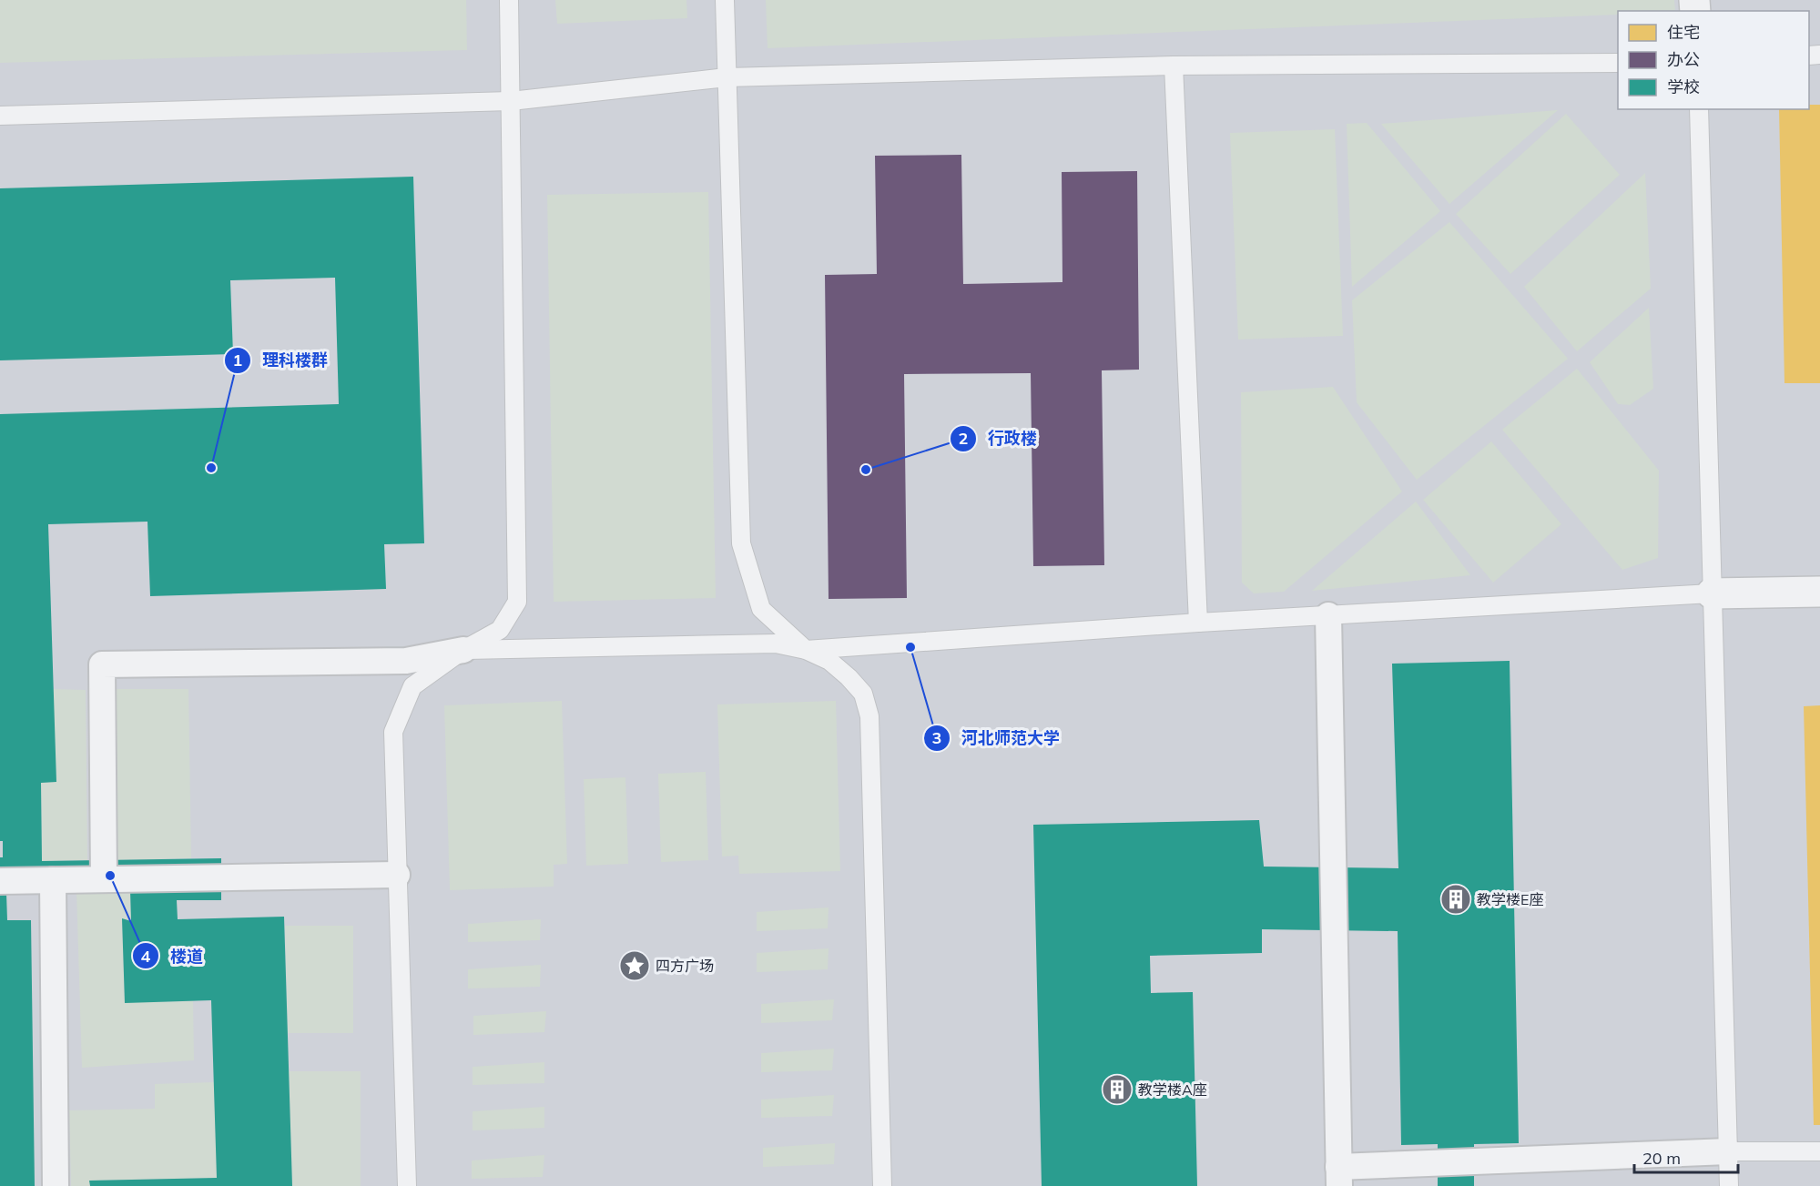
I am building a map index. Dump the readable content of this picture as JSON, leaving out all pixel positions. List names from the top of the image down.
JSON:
{
  "places": {
    "other": [
      "理科楼群",
      "行政楼",
      "河北师范大学",
      "楼道"
    ],
    "building": ["教学楼E座", "教学楼A座"],
    "place": ["四方广场"]
  },
  "legend": ["住宅", "办公", "学校"],
  "scale_bar": "20 m"
}
